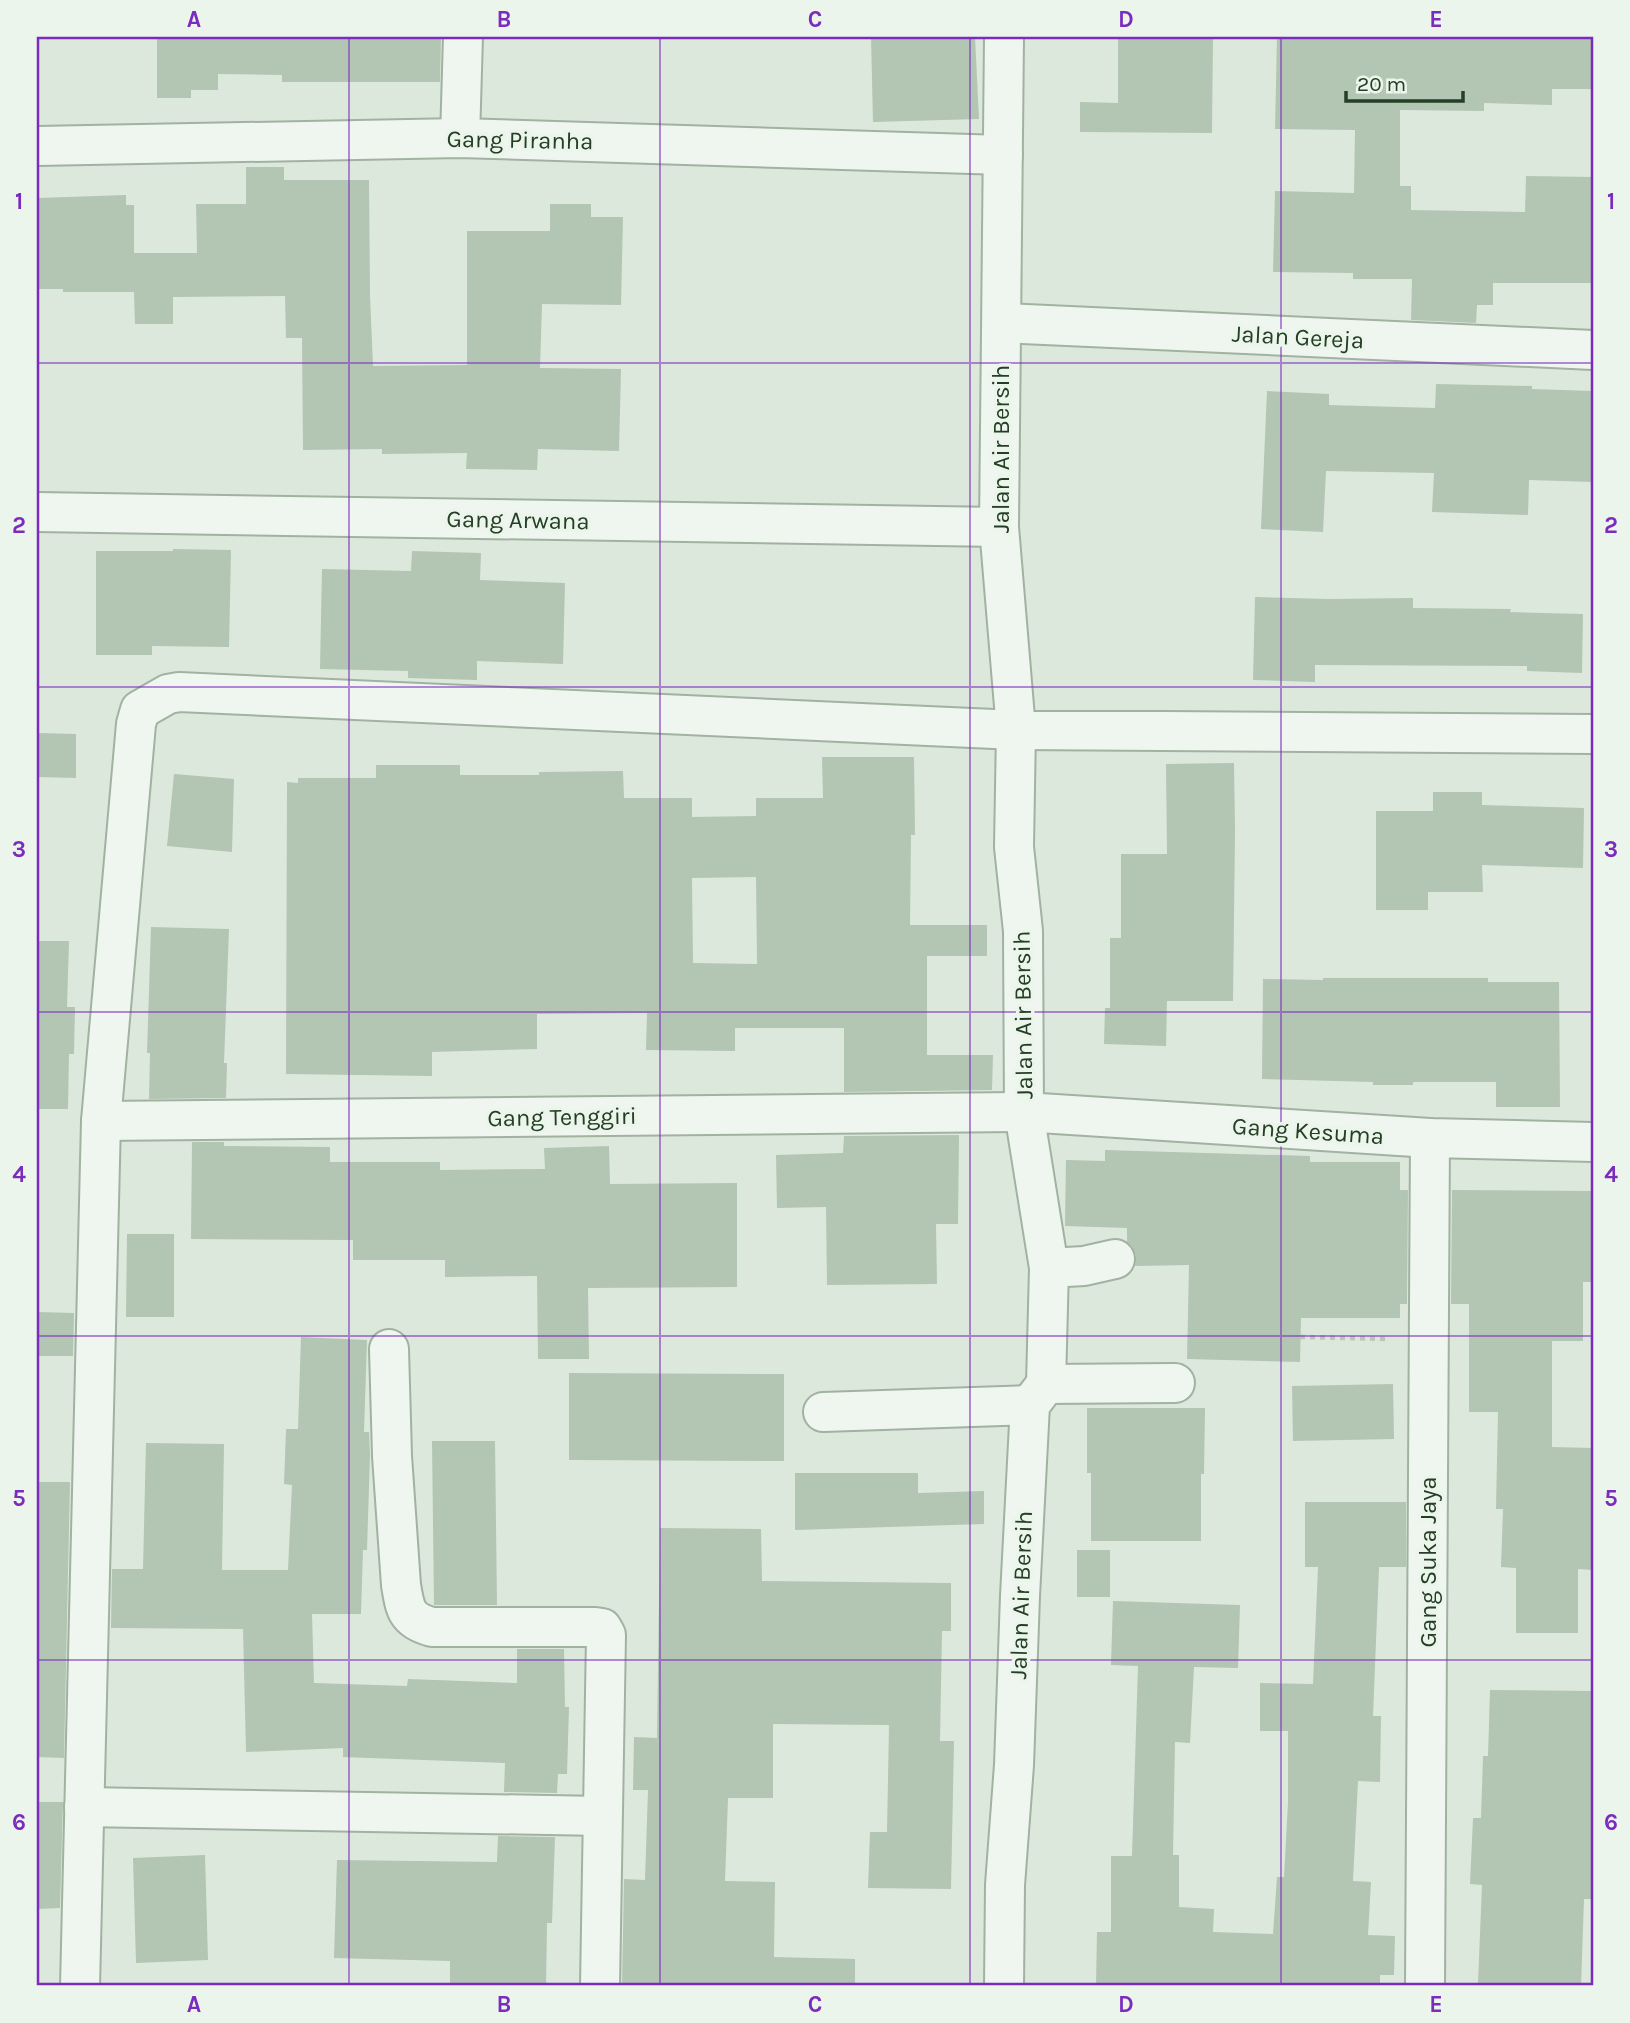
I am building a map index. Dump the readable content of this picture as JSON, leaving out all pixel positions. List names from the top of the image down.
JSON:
{
  "streets": {
    "street": [
      "Gang Piranha",
      "Jalan Gereja",
      "Jalan Air Bersih",
      "Gang Arwana",
      "Gang Tenggiri",
      "Gang Kesuma",
      "Gang Suka Jaya"
    ]
  },
  "crossings": [
    ["Gang Piranha", "Jalan Air Bersih"],
    ["Jalan Gereja", "Jalan Air Bersih"],
    ["Jalan Air Bersih", "Gang Arwana"],
    ["Jalan Air Bersih", "Gang Tenggiri"],
    ["Jalan Air Bersih", "Gang Kesuma"],
    ["Gang Tenggiri", "Gang Kesuma"],
    ["Gang Kesuma", "Gang Suka Jaya"]
  ],
  "scale_bar": "20 m",
  "grid": {
    "columns": [
      "A",
      "B",
      "C",
      "D",
      "E"
    ],
    "rows": [
      "1",
      "2",
      "3",
      "4",
      "5",
      "6"
    ]
  }
}
